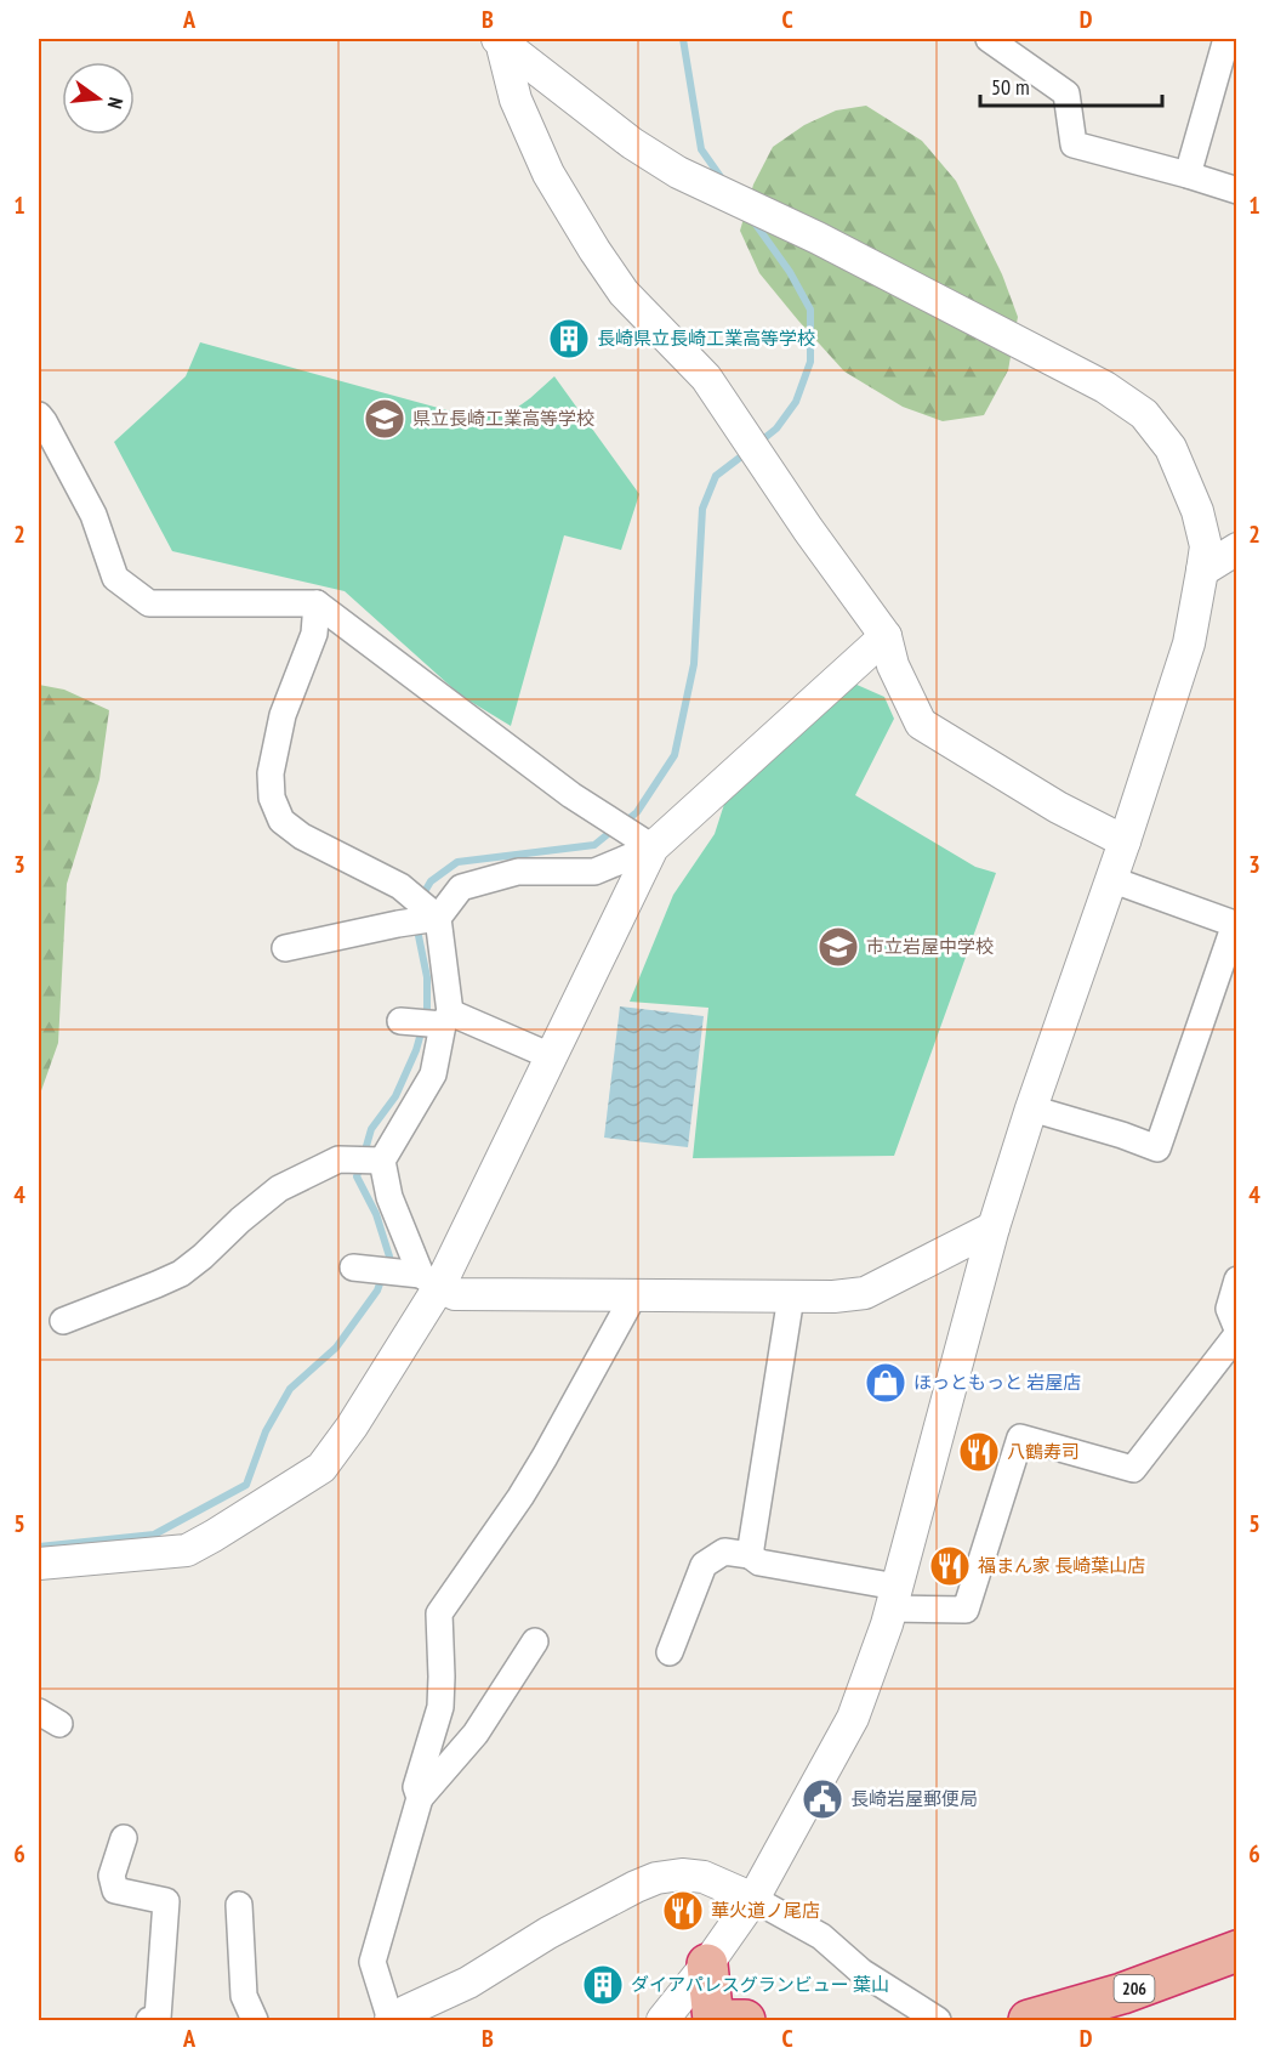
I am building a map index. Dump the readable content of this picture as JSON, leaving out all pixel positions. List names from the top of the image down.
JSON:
{
  "streets": {
    "highway": ["206"]
  },
  "places": {
    "building": ["長崎県立長崎工業高等学校", "ダイアパレスグランビュー 葉山"],
    "school or university": ["県立長崎工業高等学校", "市立岩屋中学校"],
    "shop": ["ほっともっと 岩屋店"],
    "restaurant": ["八鶴寿司", "福まん家 長崎葉山店", "華火道ノ尾店"],
    "public building": ["長崎岩屋郵便局"]
  },
  "scale_bar": "50 m",
  "north": "right",
  "grid": {
    "columns": [
      "A",
      "B",
      "C",
      "D"
    ],
    "rows": [
      "1",
      "2",
      "3",
      "4",
      "5",
      "6"
    ]
  }
}
